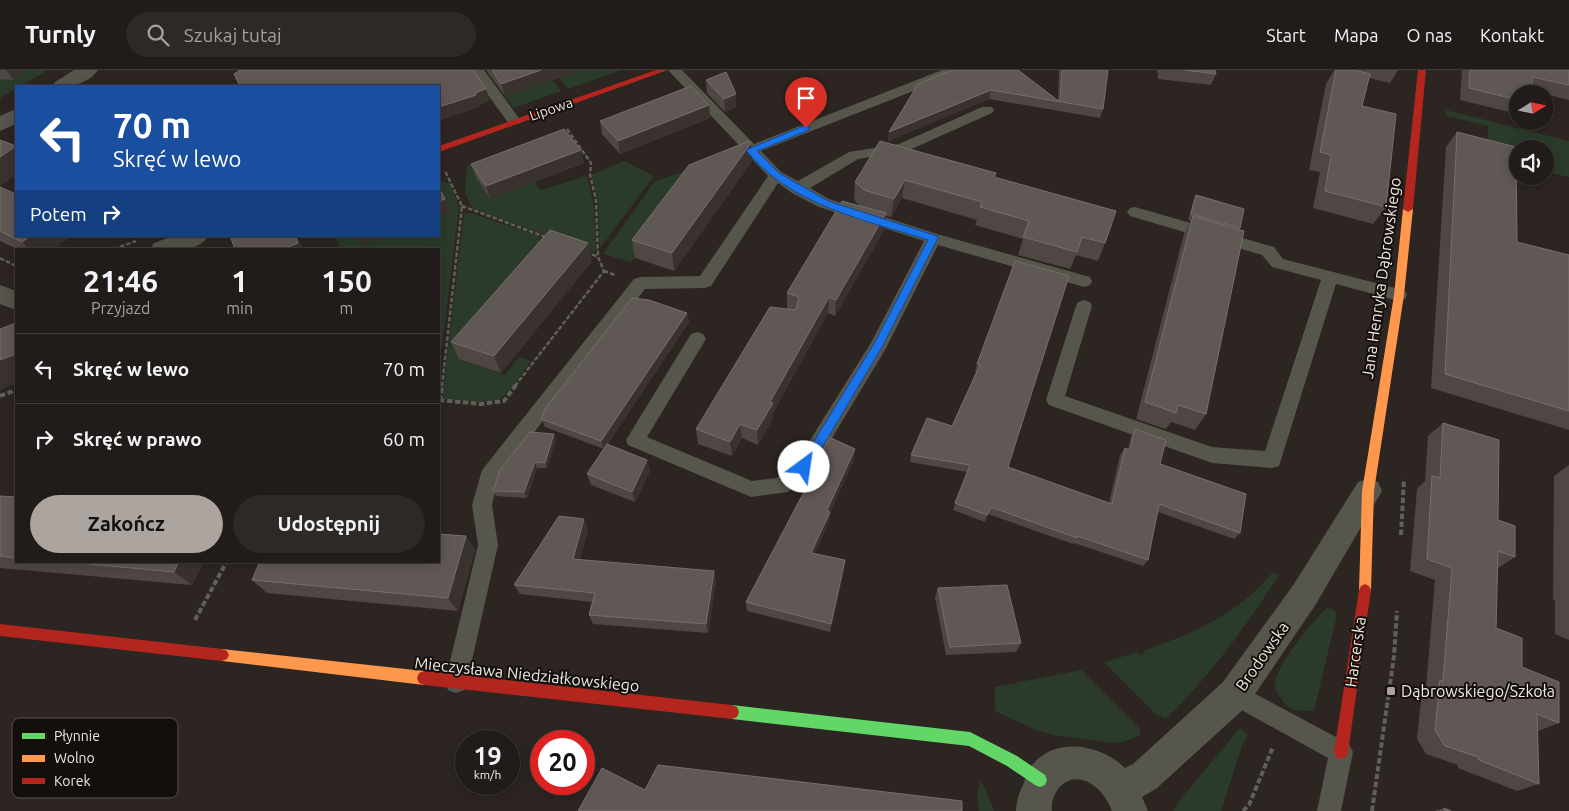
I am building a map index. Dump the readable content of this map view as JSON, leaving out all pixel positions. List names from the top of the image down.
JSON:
{
  "streets": {
    "street": [
      "Lipowa",
      "Jana Henryka Dąbrowskiego",
      "Harcerska",
      "Brodowska",
      "Mieczysława Niedziałkowskiego"
    ]
  },
  "crossings": [
    ["Jana Henryka Dąbrowskiego", "Harcerska"],
    ["Jana Henryka Dąbrowskiego", "Brodowska"],
    ["Harcerska", "Brodowska"]
  ],
  "places": {
    "transit": ["Dąbrowskiego/Szkoła"]
  },
  "legend": ["Płynnie", "Wolno", "Korek"],
  "north": "right",
  "page": {
    "header": "Turnly",
    "search": "Szukaj tutaj",
    "nav": [
      "Start",
      "Mapa",
      "O nas",
      "Kontakt"
    ],
    "turn": ["70 m", "Skręć w lewo"],
    "then": "Potem",
    "eta": [
      "21:46",
      "Przyjazd",
      "1",
      "min",
      "150",
      "m"
    ],
    "list": [
      {
        "name": "Skręć w lewo",
        "value": "70 m"
      },
      {
        "name": "Skręć w prawo",
        "value": "60 m"
      }
    ],
    "buttons": ["Zakończ", "Udostępnij"],
    "speed": "19 km/h",
    "limit": "20"
  }
}
